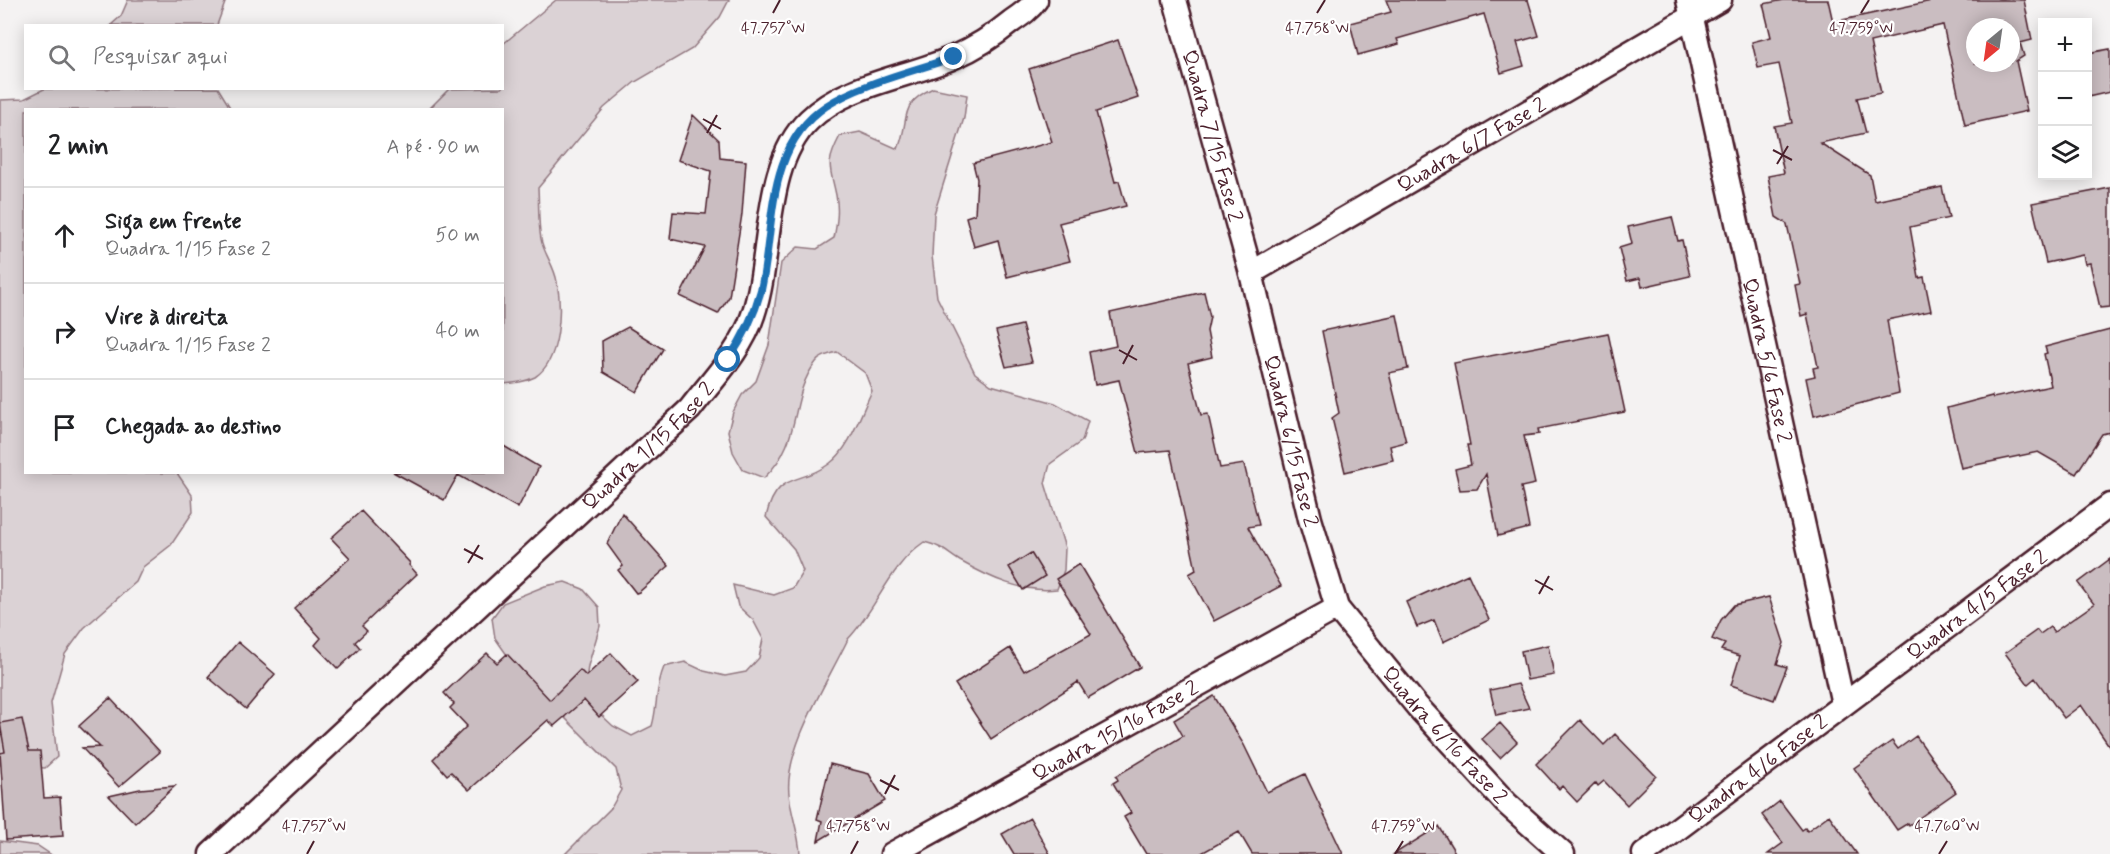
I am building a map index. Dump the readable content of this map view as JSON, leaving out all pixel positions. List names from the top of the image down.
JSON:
{
  "streets": {
    "street": [
      "Quadra 7/15 Fase 2",
      "Quadra 6/7 Fase 2",
      "Quadra 5/6 Fase 2",
      "Quadra 6/15 Fase 2",
      "Quadra 1/15 Fase 2",
      "Quadra 4/5 Fase 2",
      "Quadra 15/16 Fase 2",
      "Quadra 6/16 Fase 2",
      "Quadra 4/6 Fase 2"
    ]
  },
  "crossings": [
    ["Quadra 7/15 Fase 2", "Quadra 6/7 Fase 2"],
    ["Quadra 7/15 Fase 2", "Quadra 6/15 Fase 2"],
    ["Quadra 6/7 Fase 2", "Quadra 5/6 Fase 2"],
    ["Quadra 6/7 Fase 2", "Quadra 6/15 Fase 2"],
    ["Quadra 5/6 Fase 2", "Quadra 4/5 Fase 2"],
    ["Quadra 5/6 Fase 2", "Quadra 4/6 Fase 2"],
    ["Quadra 6/15 Fase 2", "Quadra 15/16 Fase 2"],
    ["Quadra 6/15 Fase 2", "Quadra 6/16 Fase 2"],
    ["Quadra 4/5 Fase 2", "Quadra 4/6 Fase 2"],
    ["Quadra 15/16 Fase 2", "Quadra 6/16 Fase 2"]
  ],
  "north": "bottom left",
  "page": {
    "map_buttons": ["+", "−"],
    "search": "Pesquisar aqui",
    "heading": ["2 min", "A pé · 90 m"],
    "list": [
      ["Siga em frente", "Quadra 1/15 Fase 2", "50 m"],
      ["Vire à direita", "Quadra 1/15 Fase 2", "40 m"],
      "Chegada ao destino"
    ]
  },
  "coordinates": [
    "47.757°W",
    "47.758°W",
    "47.759°W",
    "47.760°W"
  ]
}
